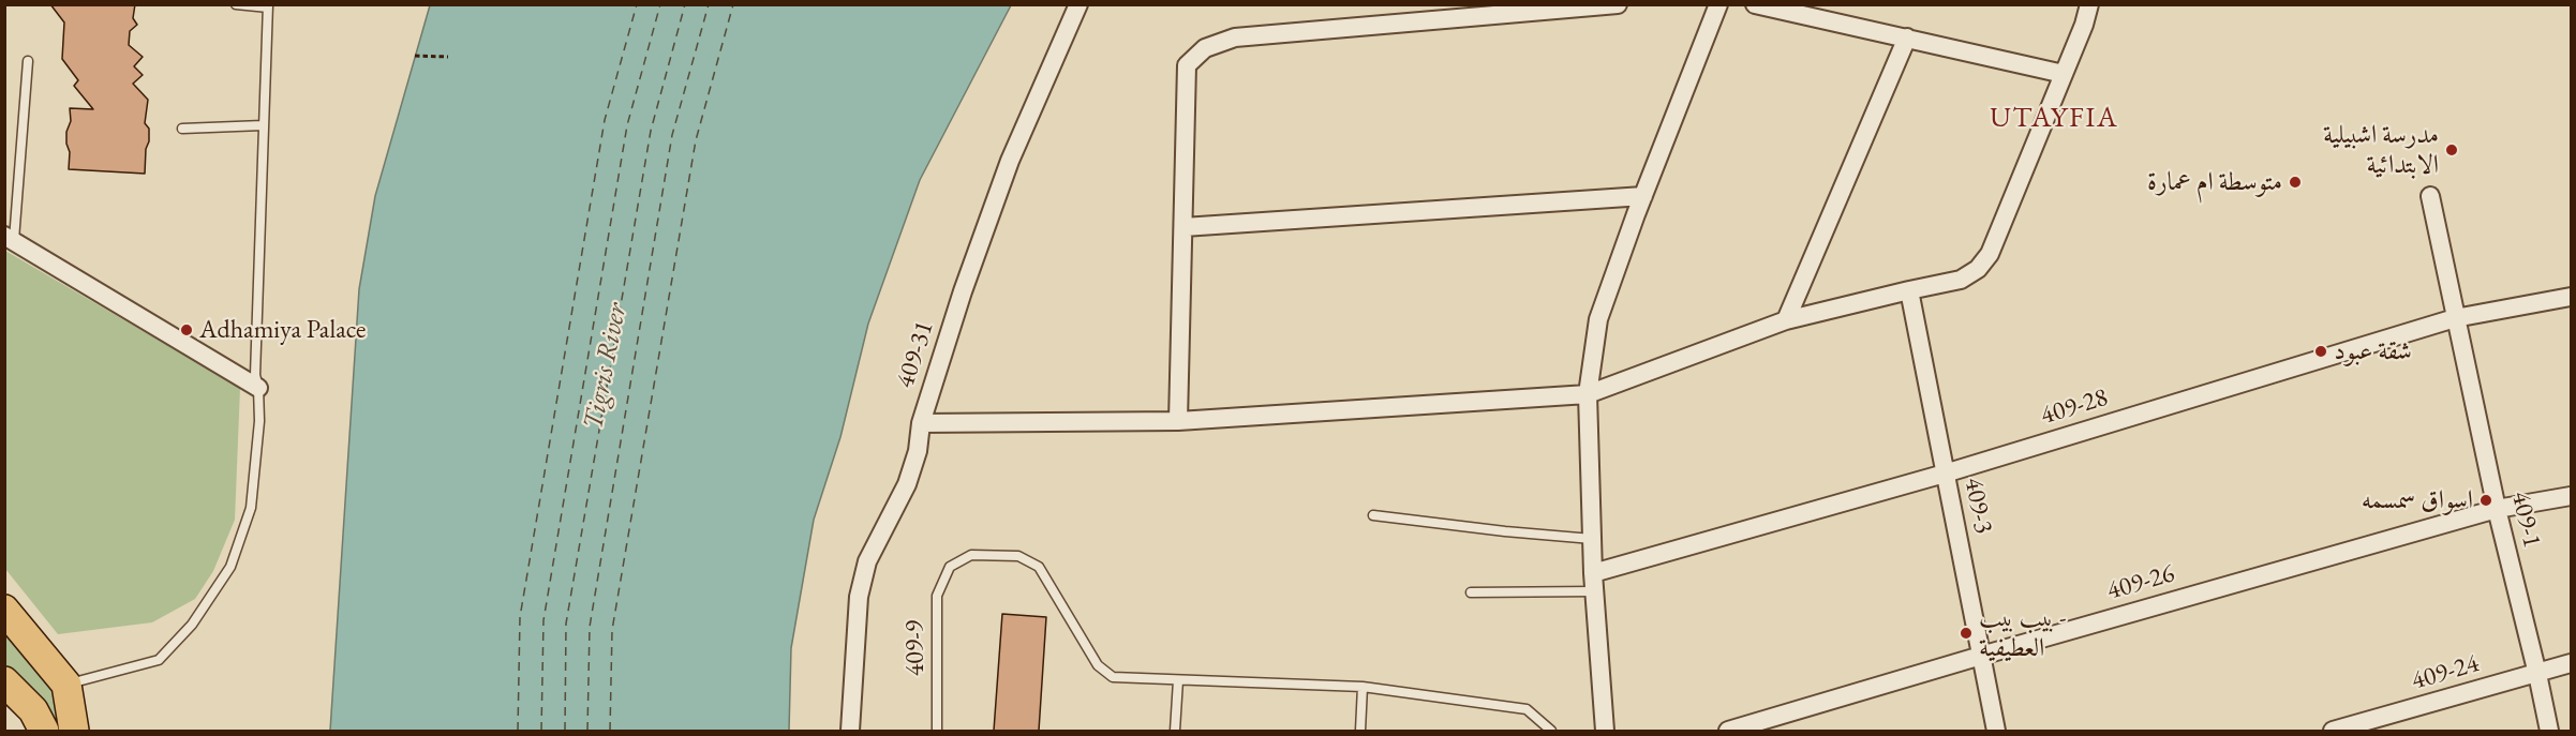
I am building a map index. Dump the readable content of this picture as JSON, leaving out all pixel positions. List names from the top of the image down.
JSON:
{
  "streets": {
    "street": [
      "409-31",
      "409-28",
      "409-3",
      "409-1",
      "409-26",
      "409-24"
    ],
    "lane": ["409-9"]
  },
  "crossings": [
    ["409-28", "409-3"],
    ["409-28", "409-1"],
    ["409-3", "409-26"],
    ["409-1", "409-26"],
    ["409-1", "409-24"]
  ],
  "districts": ["UTAYFIA"],
  "water": ["Tigris River"],
  "places": [
    "مدرسة اشبيلية الابتدائية",
    "متوسطة ام عمارة",
    "Adhamiya Palace",
    "شقة عبود",
    "اسواق سمسمه",
    "بيب بيب - العطيفية"
  ]
}
